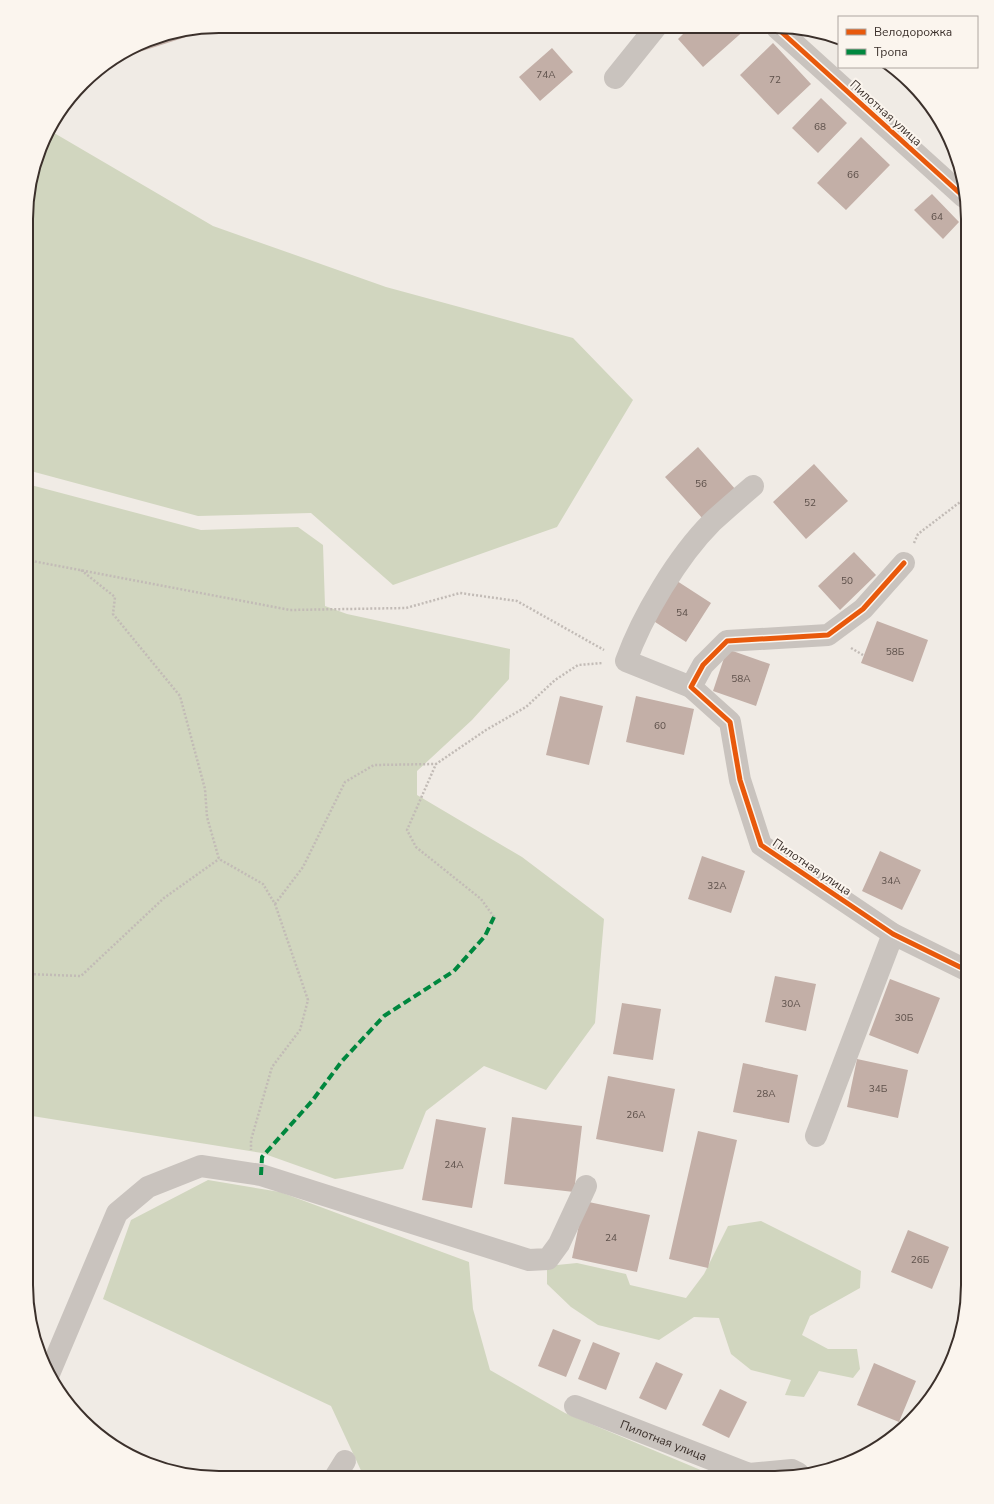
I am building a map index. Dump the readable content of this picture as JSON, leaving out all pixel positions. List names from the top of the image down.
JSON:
{
  "streets": {
    "street": ["Пилотная улица"]
  },
  "house_numbers": [
    "74А",
    "72",
    "68",
    "66",
    "64",
    "56",
    "52",
    "50",
    "54",
    "58Б",
    "58А",
    "60",
    "34А",
    "32А",
    "30А",
    "30Б",
    "34Б",
    "28А",
    "26А",
    "24А",
    "24",
    "26Б"
  ],
  "legend": ["Велодорожка", "Тропа"]
}
